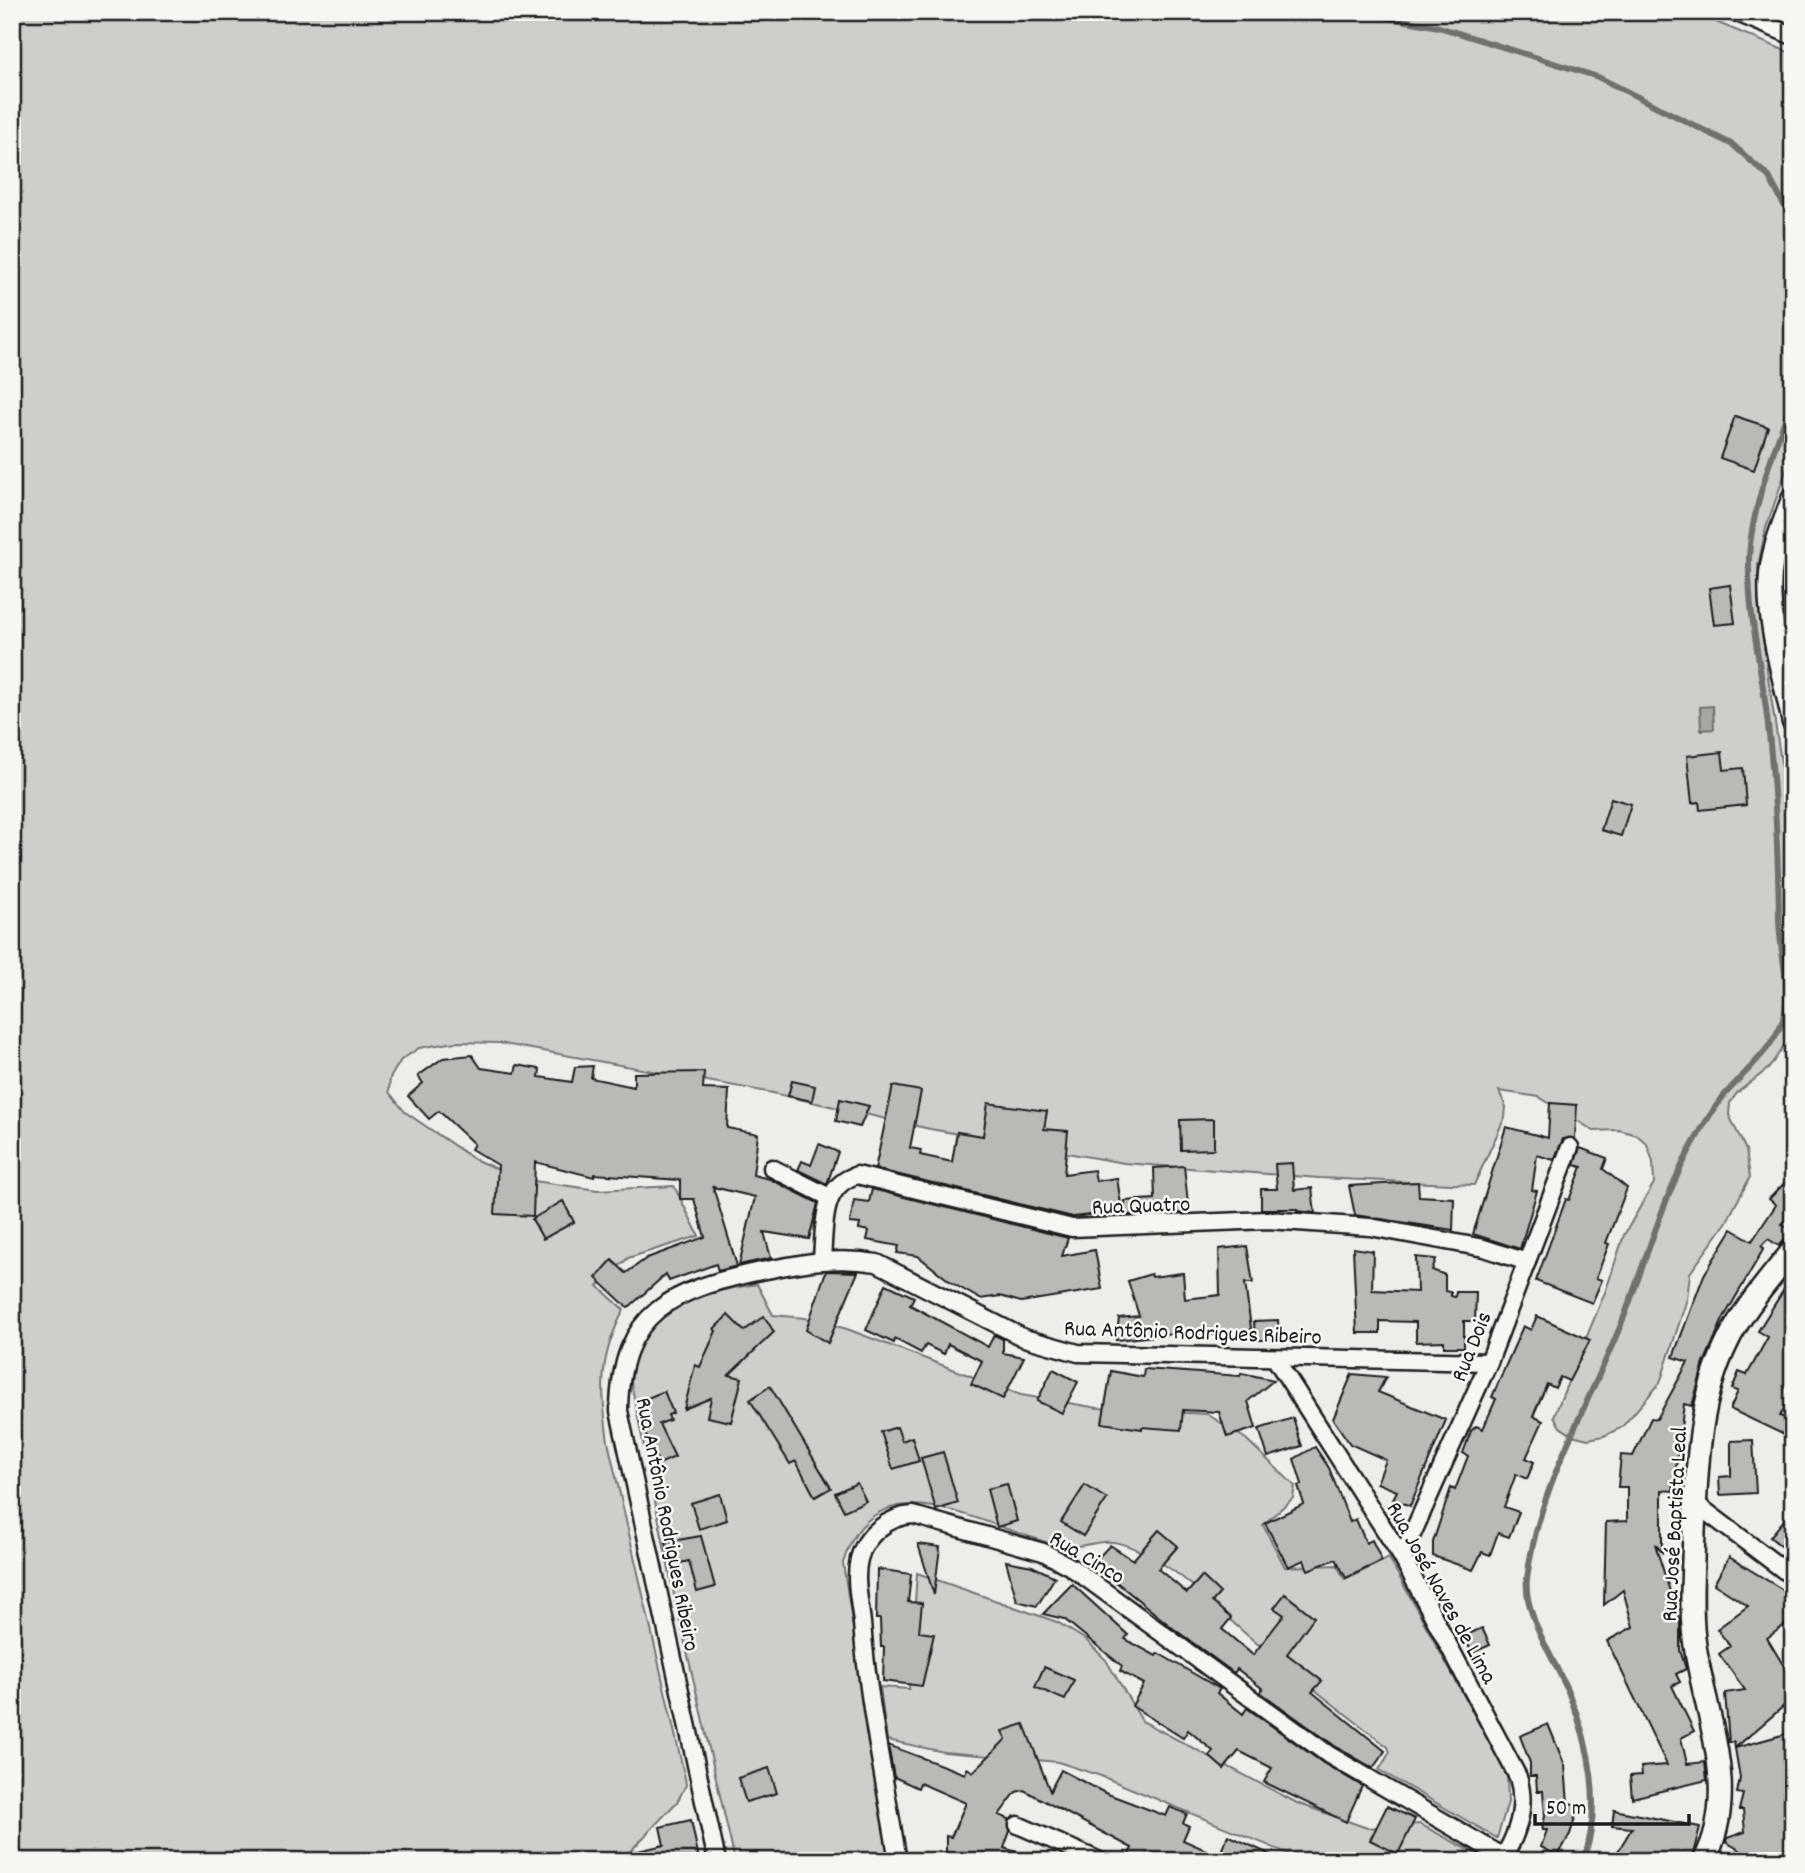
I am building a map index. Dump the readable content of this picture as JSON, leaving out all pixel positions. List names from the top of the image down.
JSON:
{
  "streets": {
    "street": [
      "Rua Quatro",
      "Rua Antônio Rodrigues Ribeiro",
      "Rua Dois",
      "Rua José Baptista Leal",
      "Rua Cinco",
      "Rua José Naves de Lima"
    ]
  },
  "crossings": [
    ["Rua Quatro", "Rua Dois"],
    ["Rua Antônio Rodrigues Ribeiro", "Rua Dois"],
    ["Rua Antônio Rodrigues Ribeiro", "Rua José Naves de Lima"],
    ["Rua Dois", "Rua José Naves de Lima"],
    ["Rua Cinco", "Rua José Naves de Lima"]
  ],
  "scale_bar": "50 m"
}
